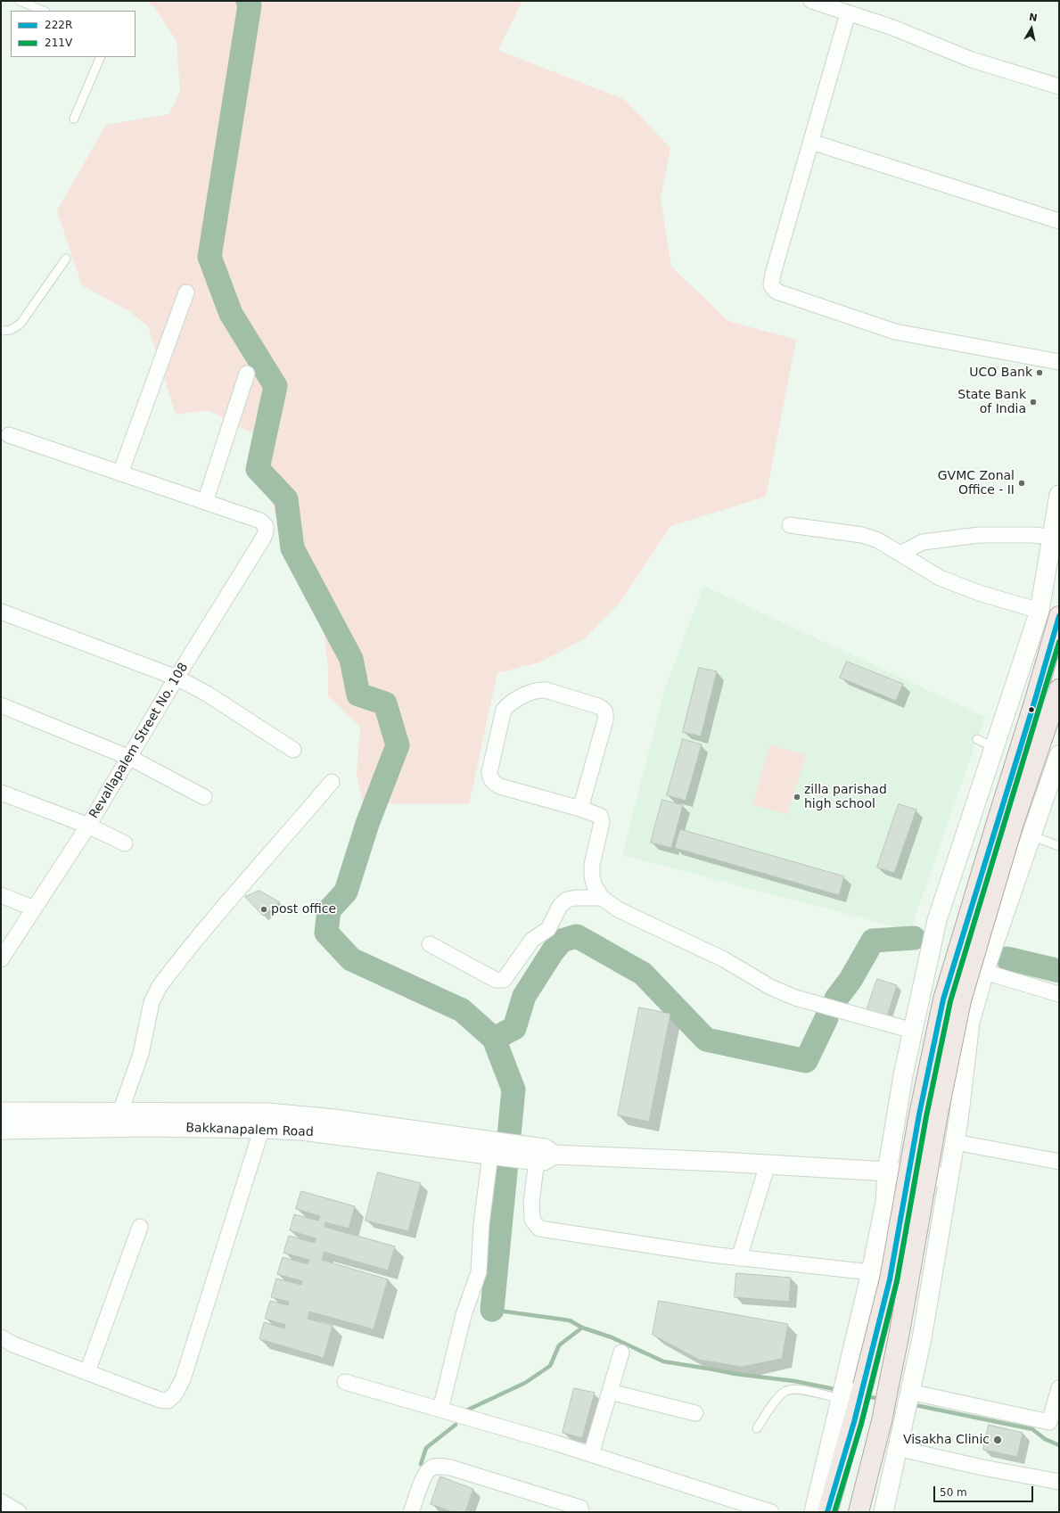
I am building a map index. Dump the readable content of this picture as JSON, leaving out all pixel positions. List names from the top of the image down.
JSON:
{
  "streets": {
    "street": ["Revallapalem Street No. 108", "Bakkanapalem Road"]
  },
  "places": [
    "UCO Bank",
    "State Bank of India",
    "GVMC Zonal Office - II",
    "zilla parishad high school",
    "post office",
    "Visakha Clinic"
  ],
  "lines": ["transit line 222R", "transit line 211V"],
  "legend": ["222R", "211V"],
  "scale_bar": "50 m",
  "north": "top"
}
